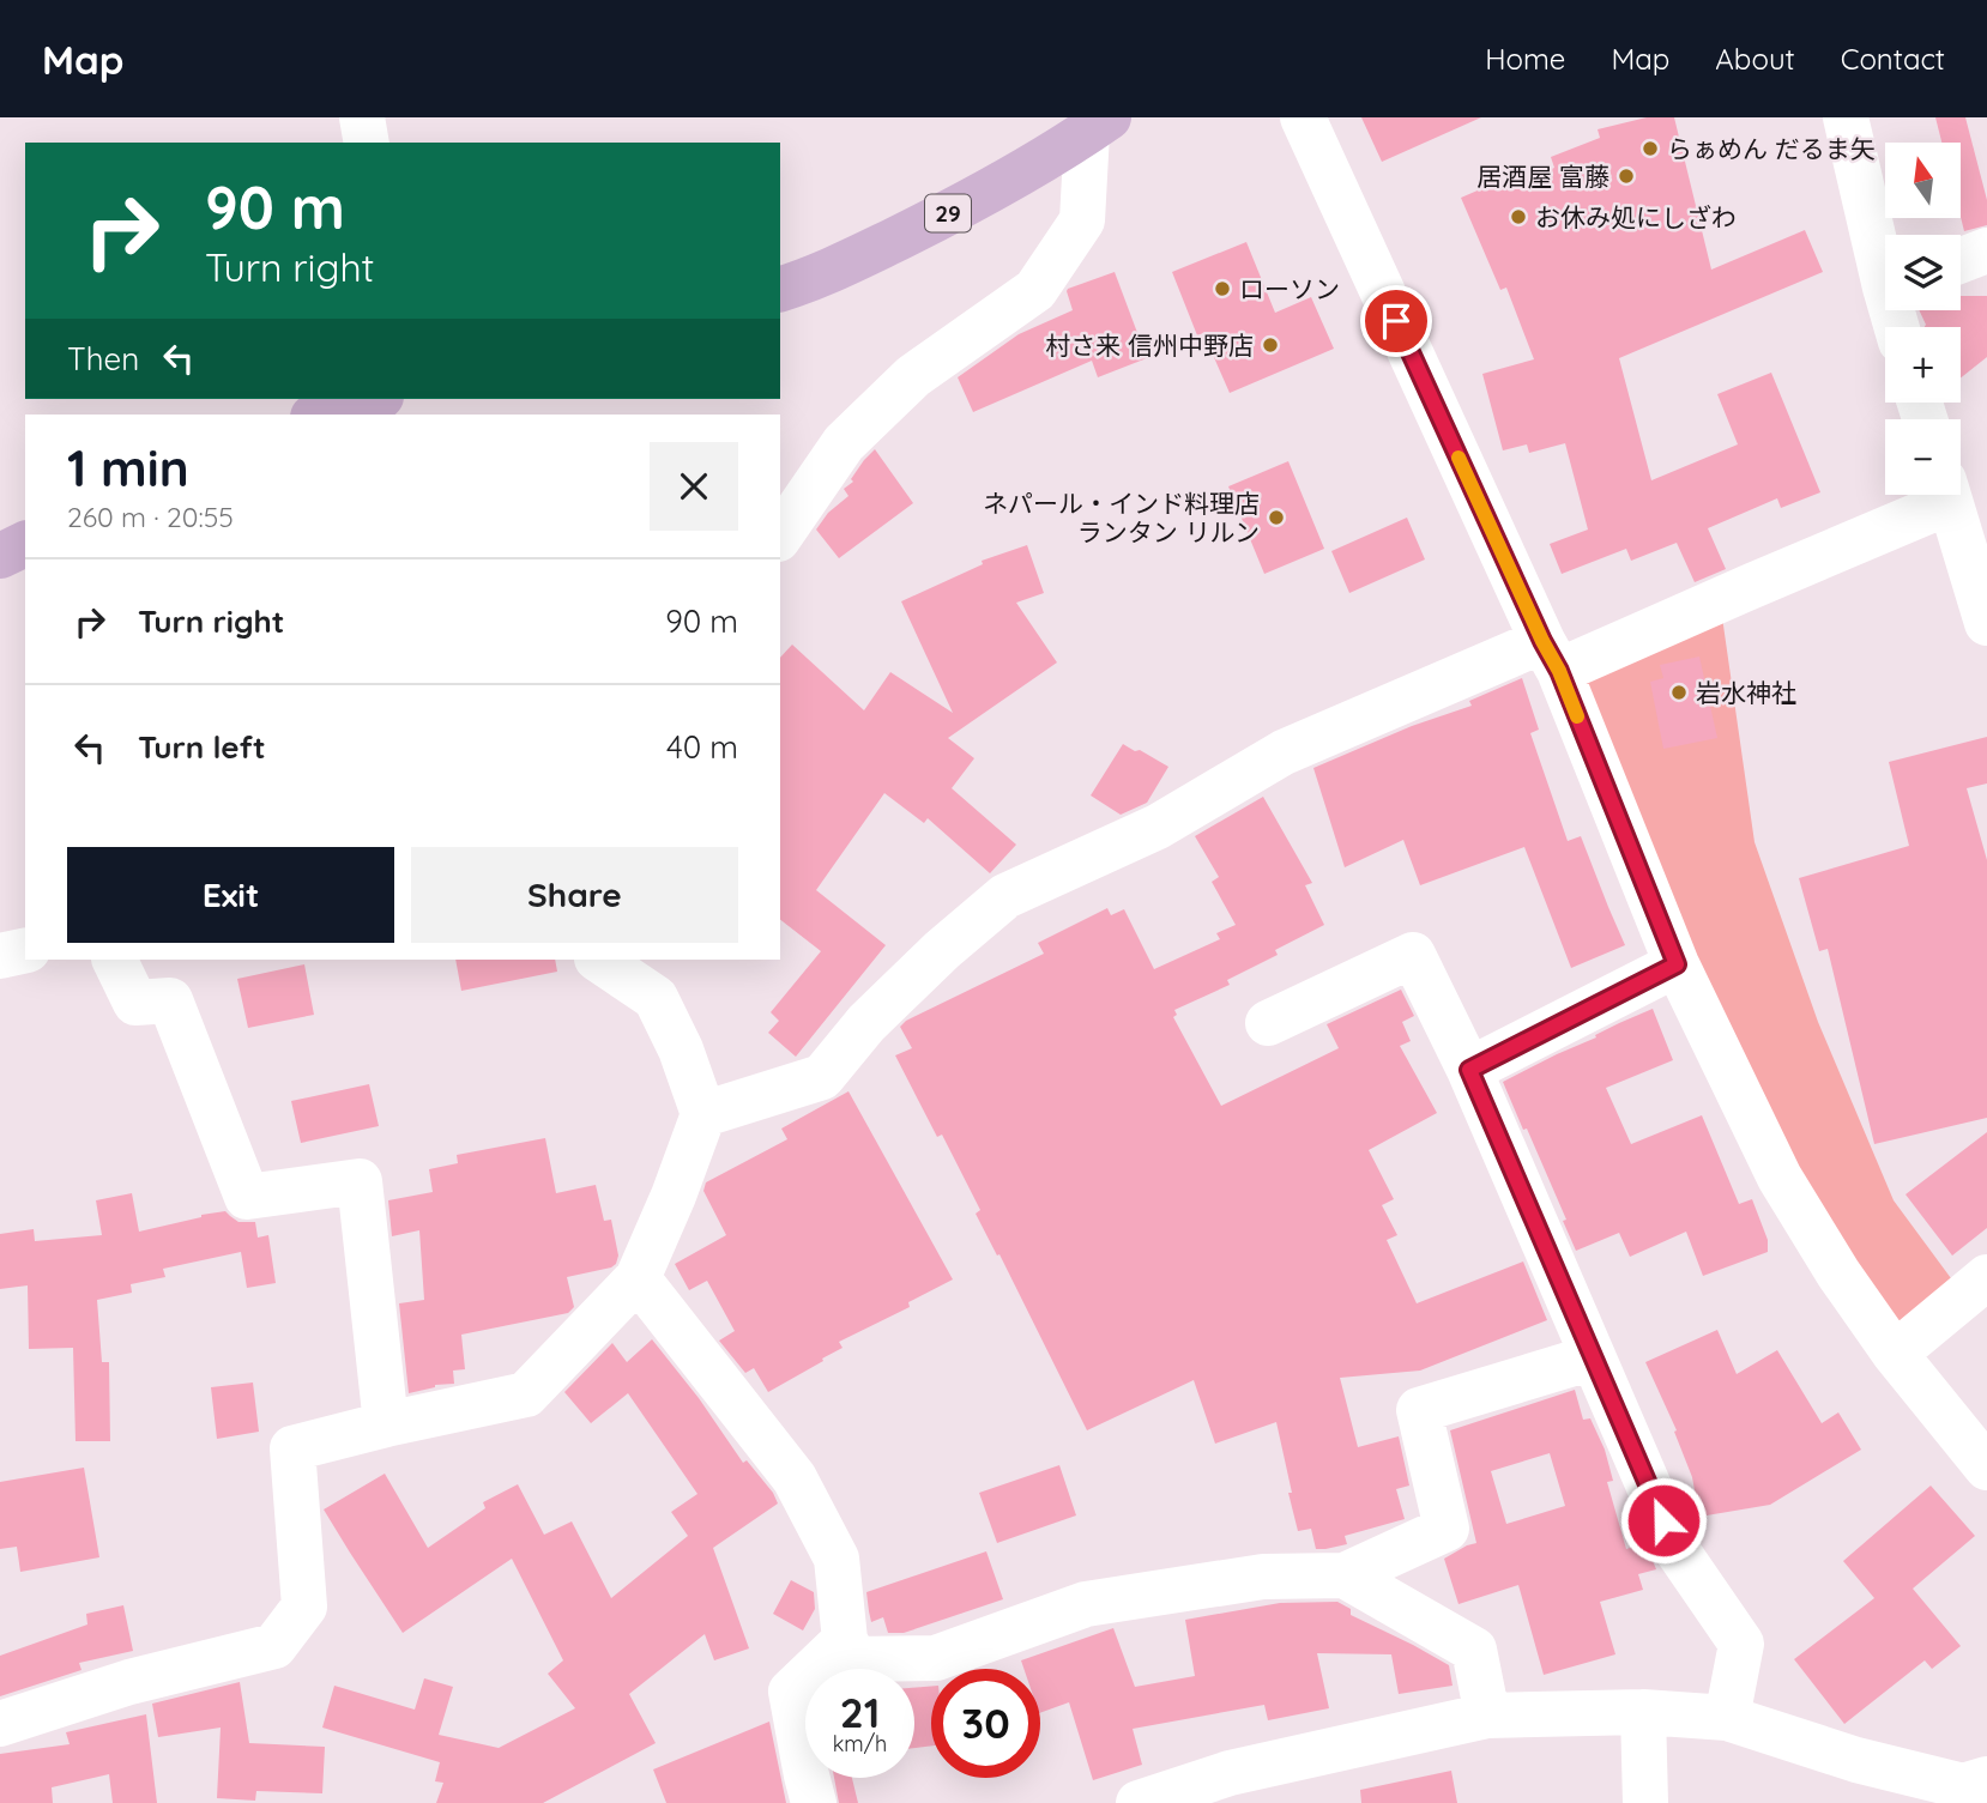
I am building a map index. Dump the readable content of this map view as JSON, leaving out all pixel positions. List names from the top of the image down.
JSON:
{
  "streets": {
    "main road": ["29"]
  },
  "places": [
    "らぁめん だるま矢",
    "居酒屋 富藤",
    "お休み処にしざわ",
    "ローソン",
    "村さ来 信州中野店",
    "ネパール・インド料理店 ランタン リルン",
    "岩水神社"
  ],
  "north": "top",
  "page": {
    "header": "Map",
    "nav": [
      "Home",
      "Map",
      "About",
      "Contact"
    ],
    "map_buttons": ["+", "−"],
    "turn": ["90 m", "Turn right"],
    "then": "Then",
    "heading": ["1 min", "260 m · 20:55"],
    "list": [
      {
        "name": "Turn right",
        "value": "90 m"
      },
      {
        "name": "Turn left",
        "value": "40 m"
      }
    ],
    "buttons": ["Exit", "Share"],
    "speed": "21 km/h",
    "limit": "30"
  }
}
